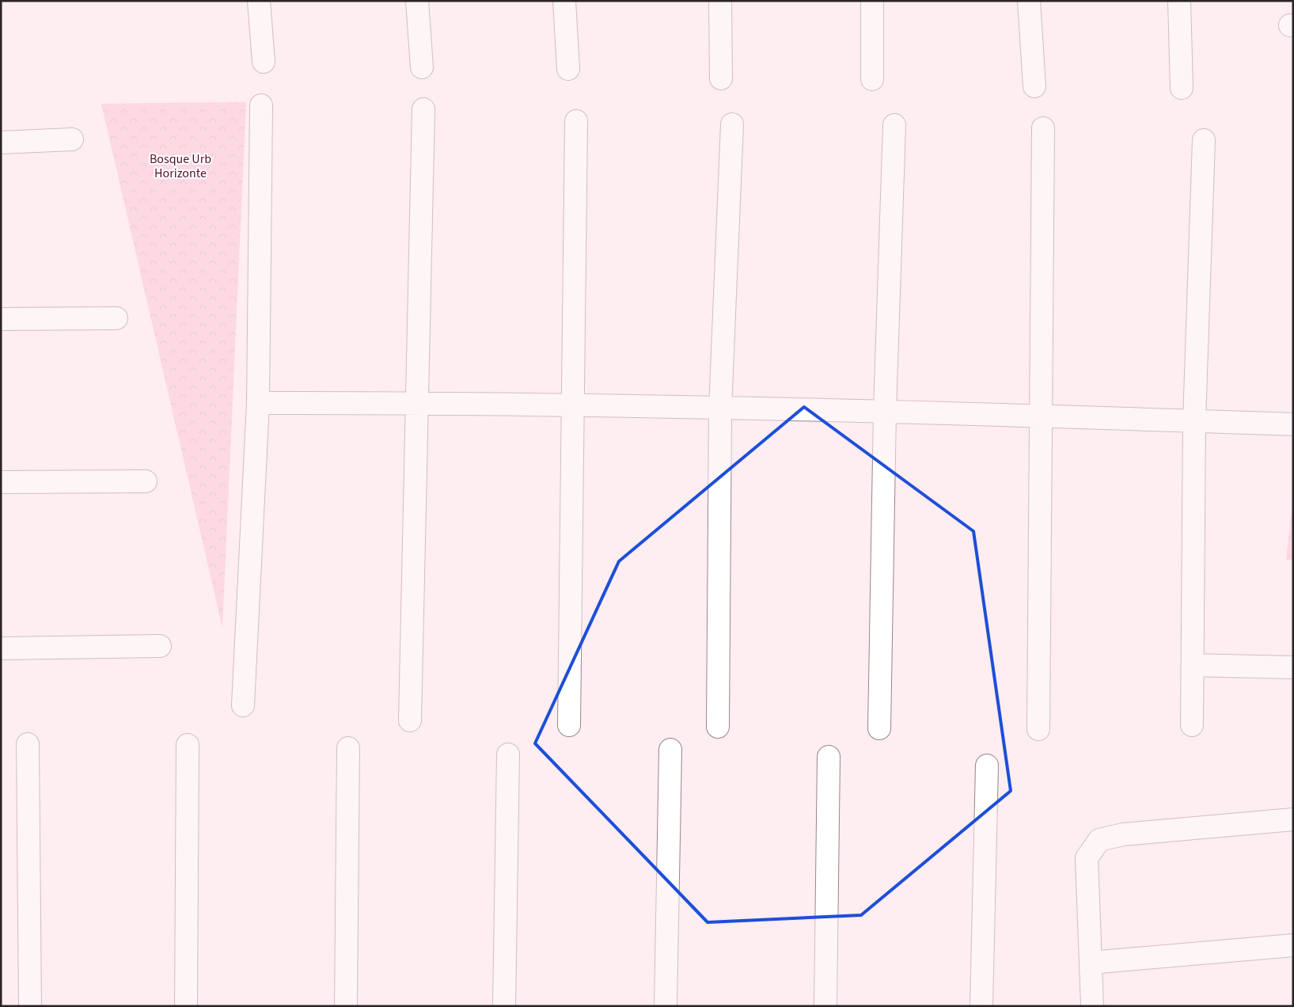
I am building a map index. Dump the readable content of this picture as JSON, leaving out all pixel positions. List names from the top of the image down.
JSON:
{
  "parks": ["Bosque Urb Horizonte"]
}
